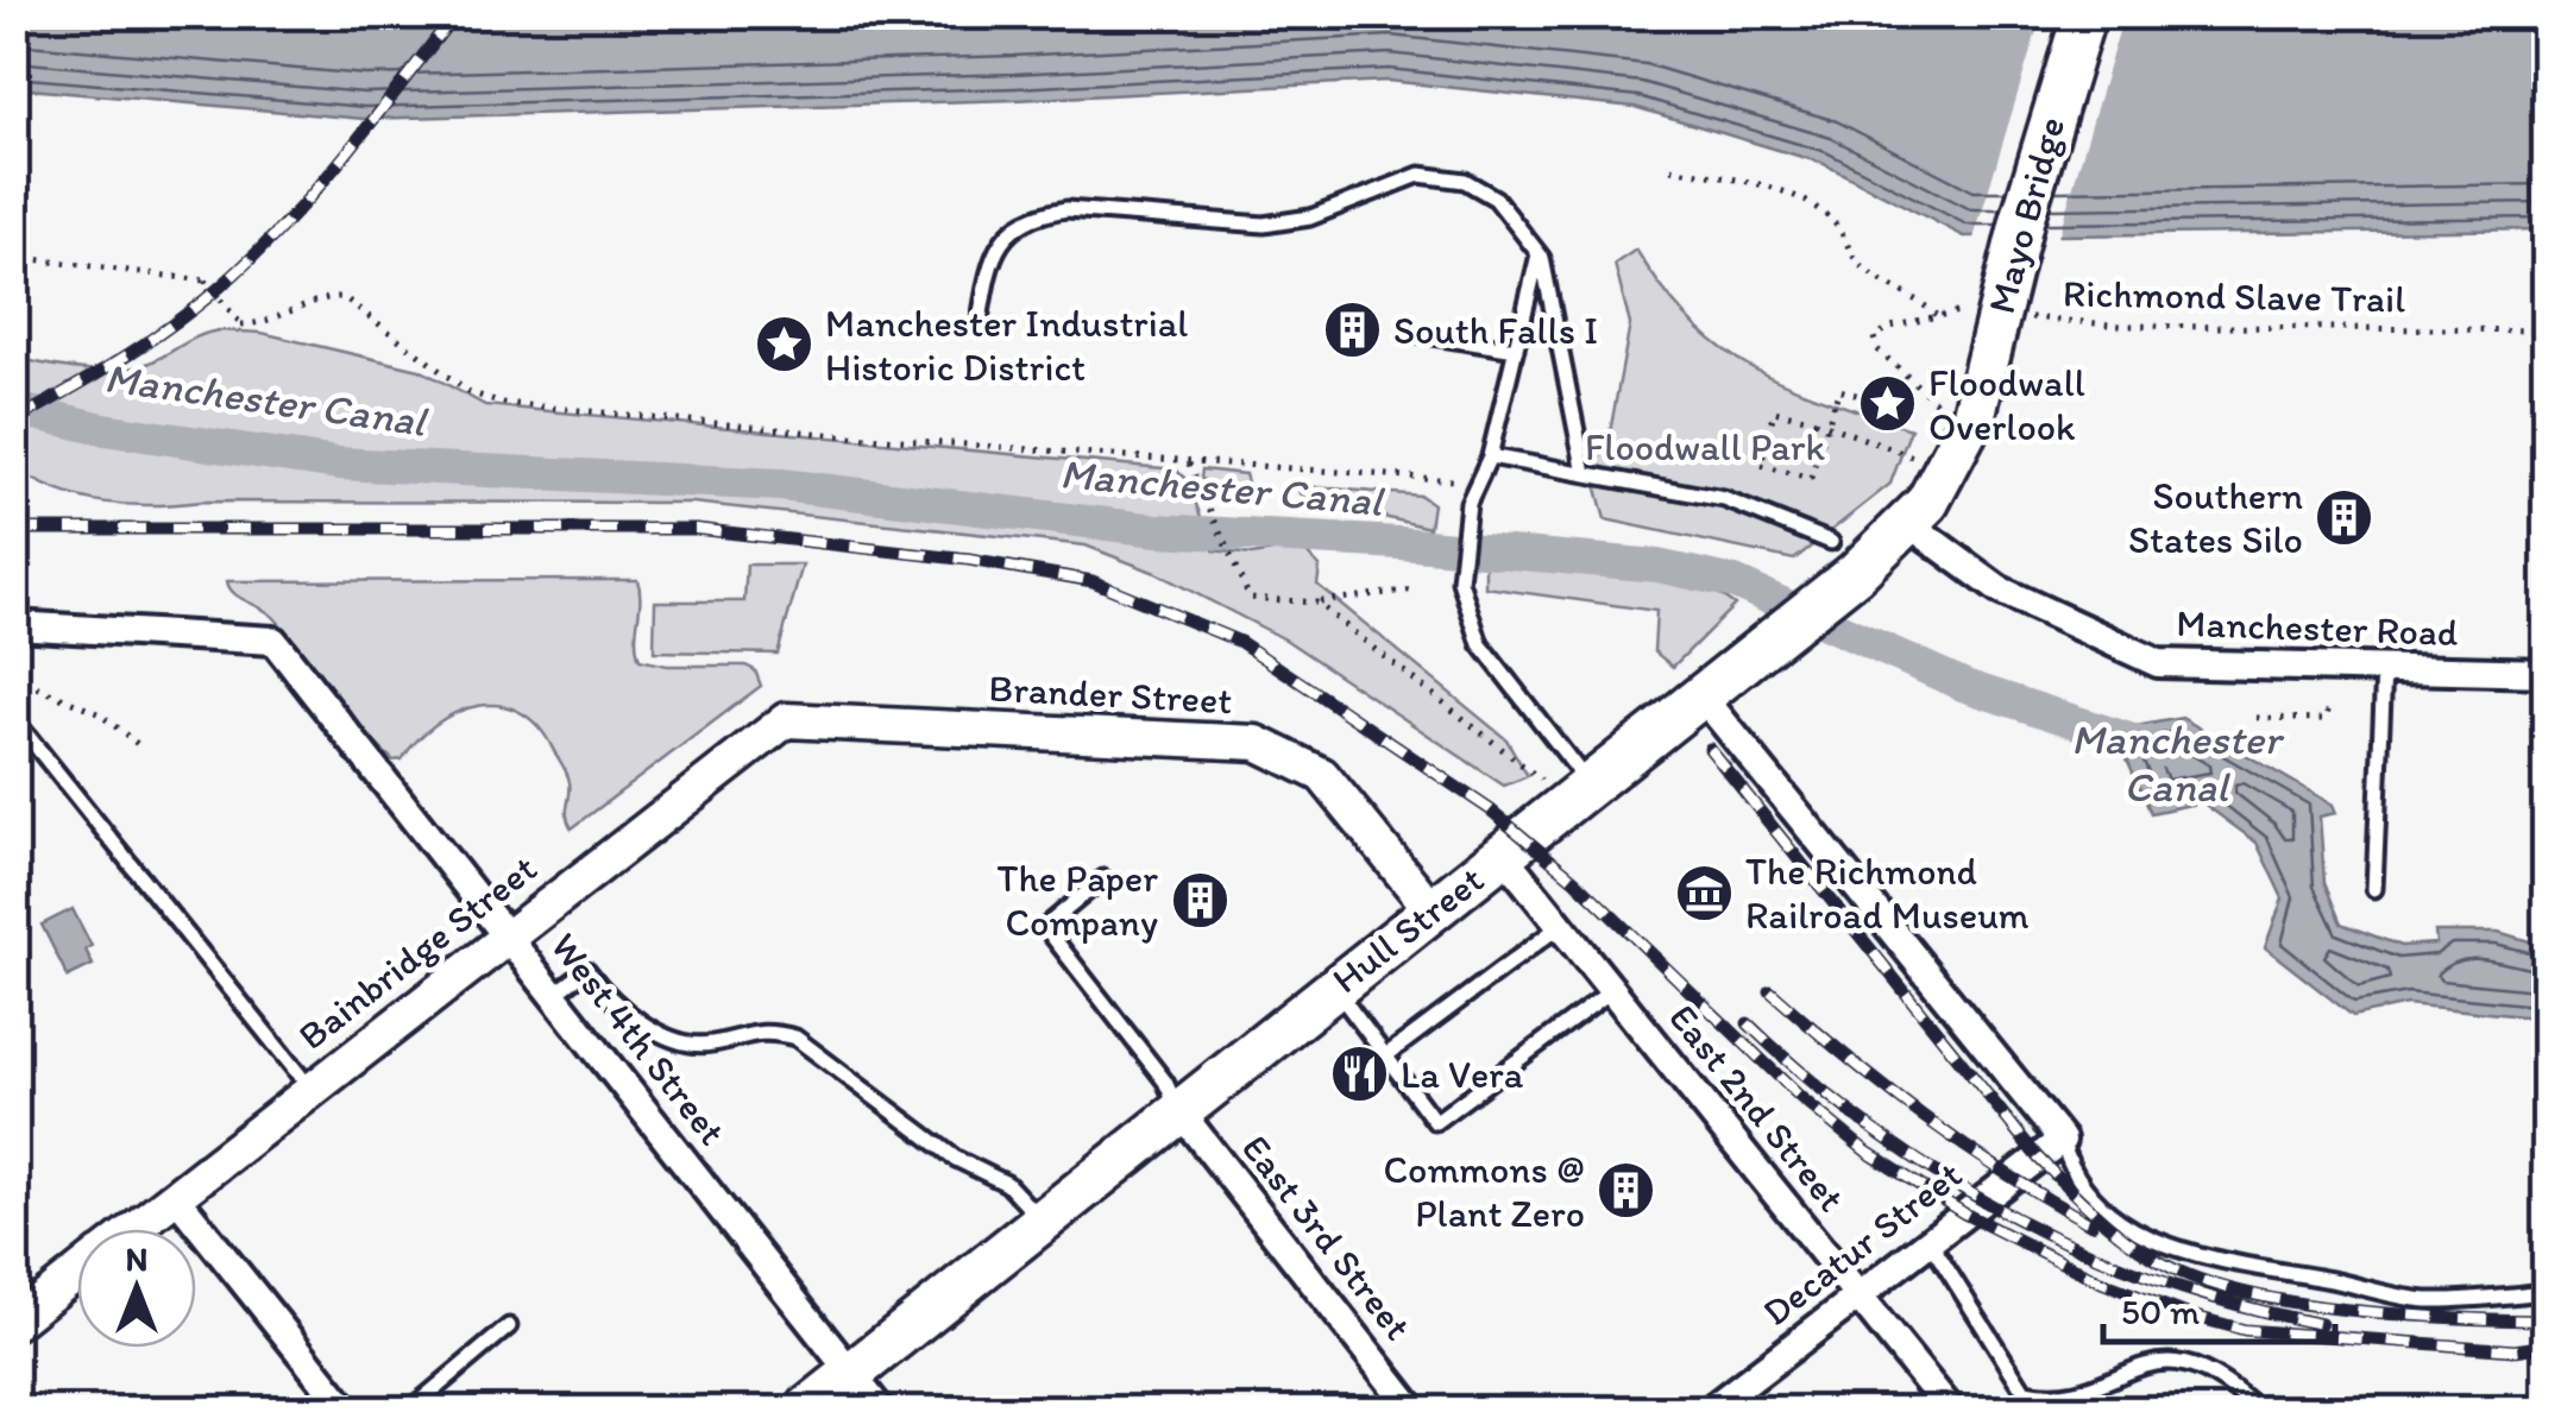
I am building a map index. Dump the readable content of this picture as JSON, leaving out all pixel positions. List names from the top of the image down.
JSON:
{
  "streets": {
    "main road": ["Mayo Bridge", "Hull Street"],
    "street": [
      "Manchester Road",
      "Brander Street",
      "Bainbridge Street",
      "West 4th Street",
      "East 2nd Street",
      "East 3rd Street",
      "Decatur Street"
    ],
    "path": ["Richmond Slave Trail"]
  },
  "crossings": [
    ["Mayo Bridge", "Hull Street"],
    ["Manchester Road", "Hull Street"],
    ["Brander Street", "Hull Street"],
    ["Brander Street", "Bainbridge Street"],
    ["Hull Street", "West 4th Street"],
    ["Hull Street", "East 2nd Street"],
    ["Hull Street", "East 3rd Street"],
    ["Bainbridge Street", "West 4th Street"],
    ["East 2nd Street", "Decatur Street"]
  ],
  "water": ["Manchester Canal"],
  "parks": ["Floodwall Park"],
  "places": {
    "building": [
      "South Falls I",
      "Southern States Silo",
      "The Paper Company",
      "Commons @ Plant Zero"
    ],
    "place": ["Manchester Industrial Historic District", "Floodwall Overlook"],
    "museum": ["The Richmond Railroad Museum"],
    "restaurant": ["La Vera"]
  },
  "scale_bar": "50 m",
  "north": "top"
}
